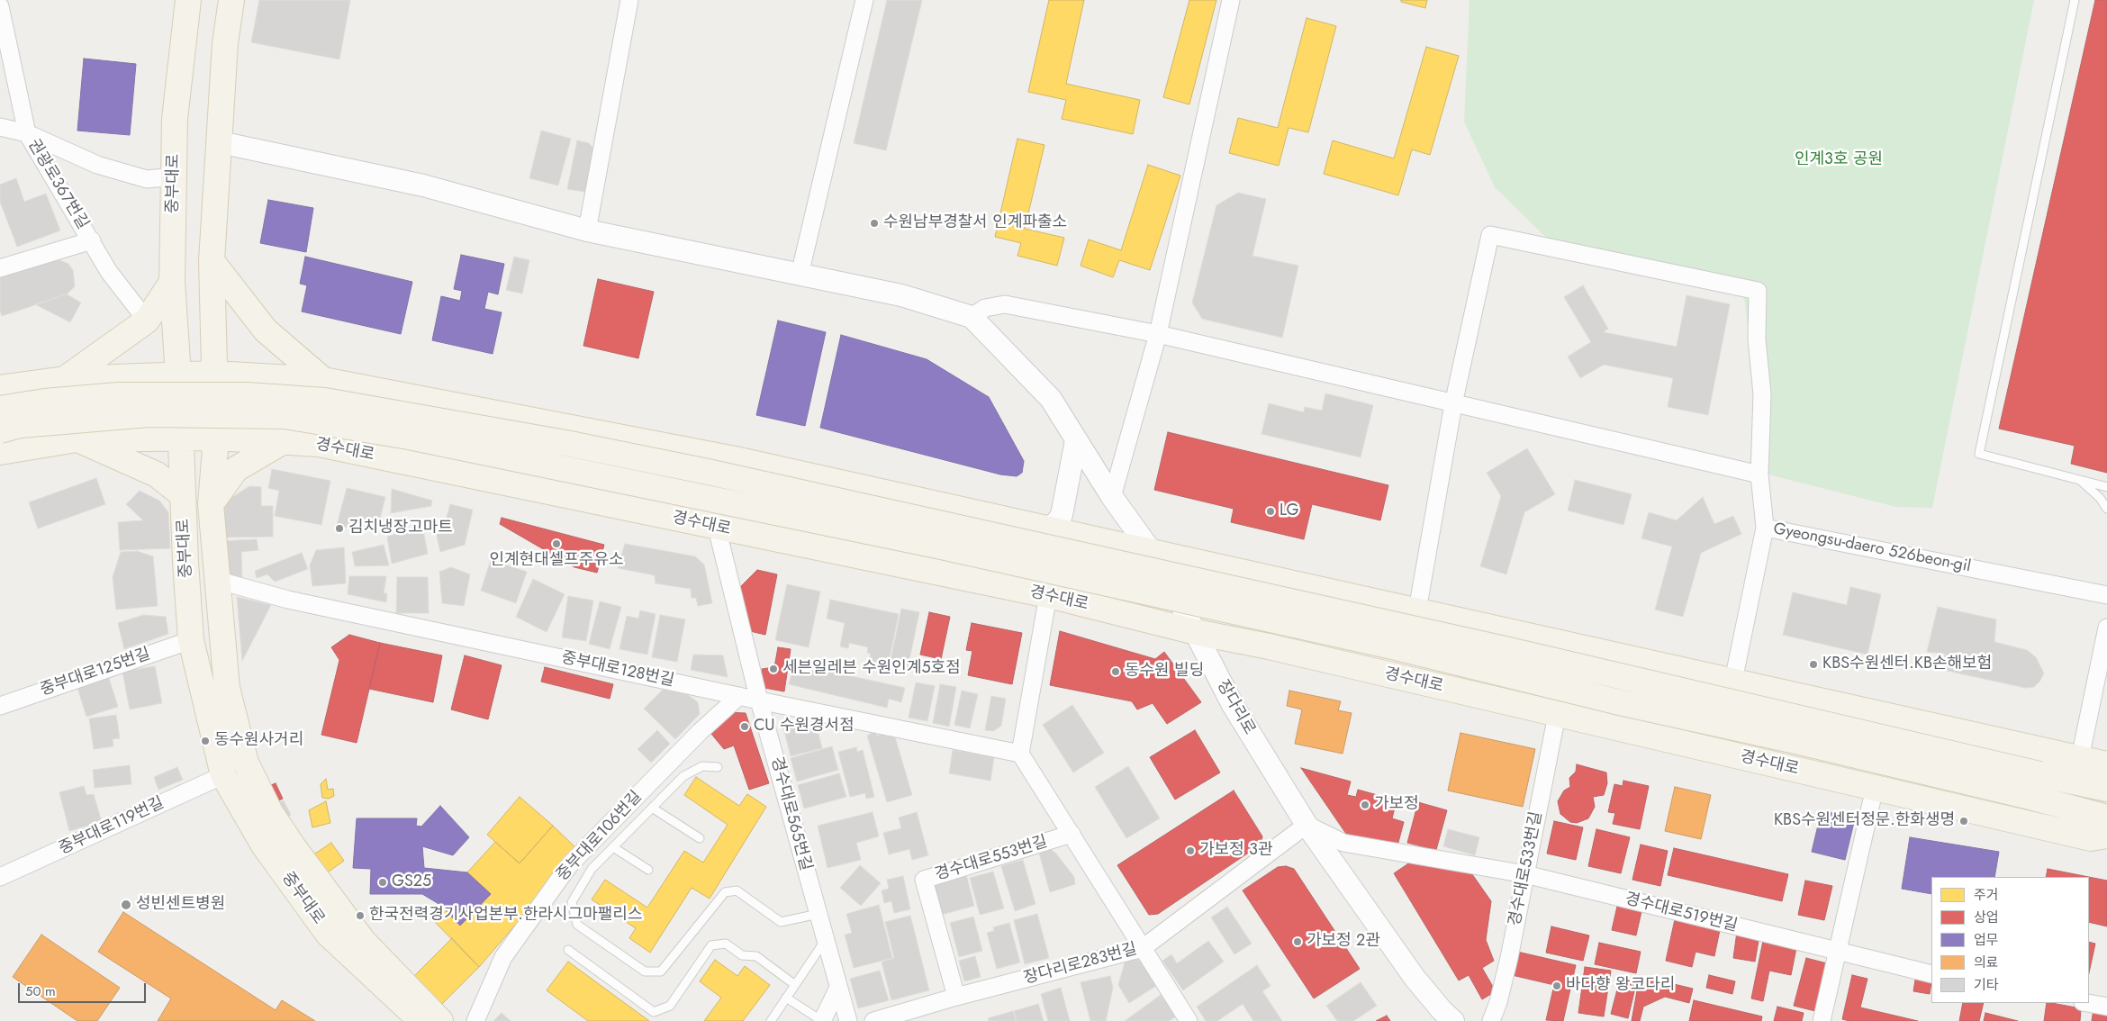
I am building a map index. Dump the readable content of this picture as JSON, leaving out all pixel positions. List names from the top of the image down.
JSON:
{
  "streets": {
    "main road": ["중부대로", "경수대로"],
    "street": [
      "권광로367번길",
      "Gyeongsu-daero 526beon-gil",
      "중부대로128번길",
      "중부대로125번길",
      "장다리로",
      "경수대로565번길",
      "중부대로119번길",
      "중부대로106번길",
      "경수대로553번길",
      "경수대로533번길",
      "경수대로519번길",
      "장다리로283번길"
    ]
  },
  "crossings": [
    ["중부대로", "경수대로"],
    ["중부대로", "중부대로128번길"],
    ["중부대로", "중부대로125번길"],
    ["중부대로", "중부대로119번길"],
    ["경수대로", "장다리로"],
    ["경수대로", "경수대로565번길"],
    ["경수대로", "경수대로533번길"],
    ["중부대로128번길", "경수대로565번길"],
    ["중부대로128번길", "중부대로106번길"],
    ["중부대로128번길", "경수대로553번길"],
    ["장다리로", "장다리로283번길"],
    ["경수대로553번길", "장다리로283번길"],
    ["경수대로533번길", "경수대로519번길"]
  ],
  "parks": ["인계3호 공원"],
  "places": [
    "수원남부경찰서 인계파출소",
    "LG",
    "김치냉장고마트",
    "인계현대셀프주유소",
    "KBS수원센터.KB손해보험",
    "세븐일레븐 수원인계5호점",
    "동수원 빌딩",
    "CU 수원경서점",
    "동수원사거리",
    "가보정",
    "KBS수원센터정문.한화생명",
    "가보정 3관",
    "GS25",
    "성빈센트병원",
    "한국전력경기사업본부.한라시그마팰리스",
    "가보정 2관",
    "바다향 왕코다리"
  ],
  "legend": [
    "주거",
    "상업",
    "업무",
    "의료",
    "기타"
  ],
  "scale_bar": "50 m"
}
